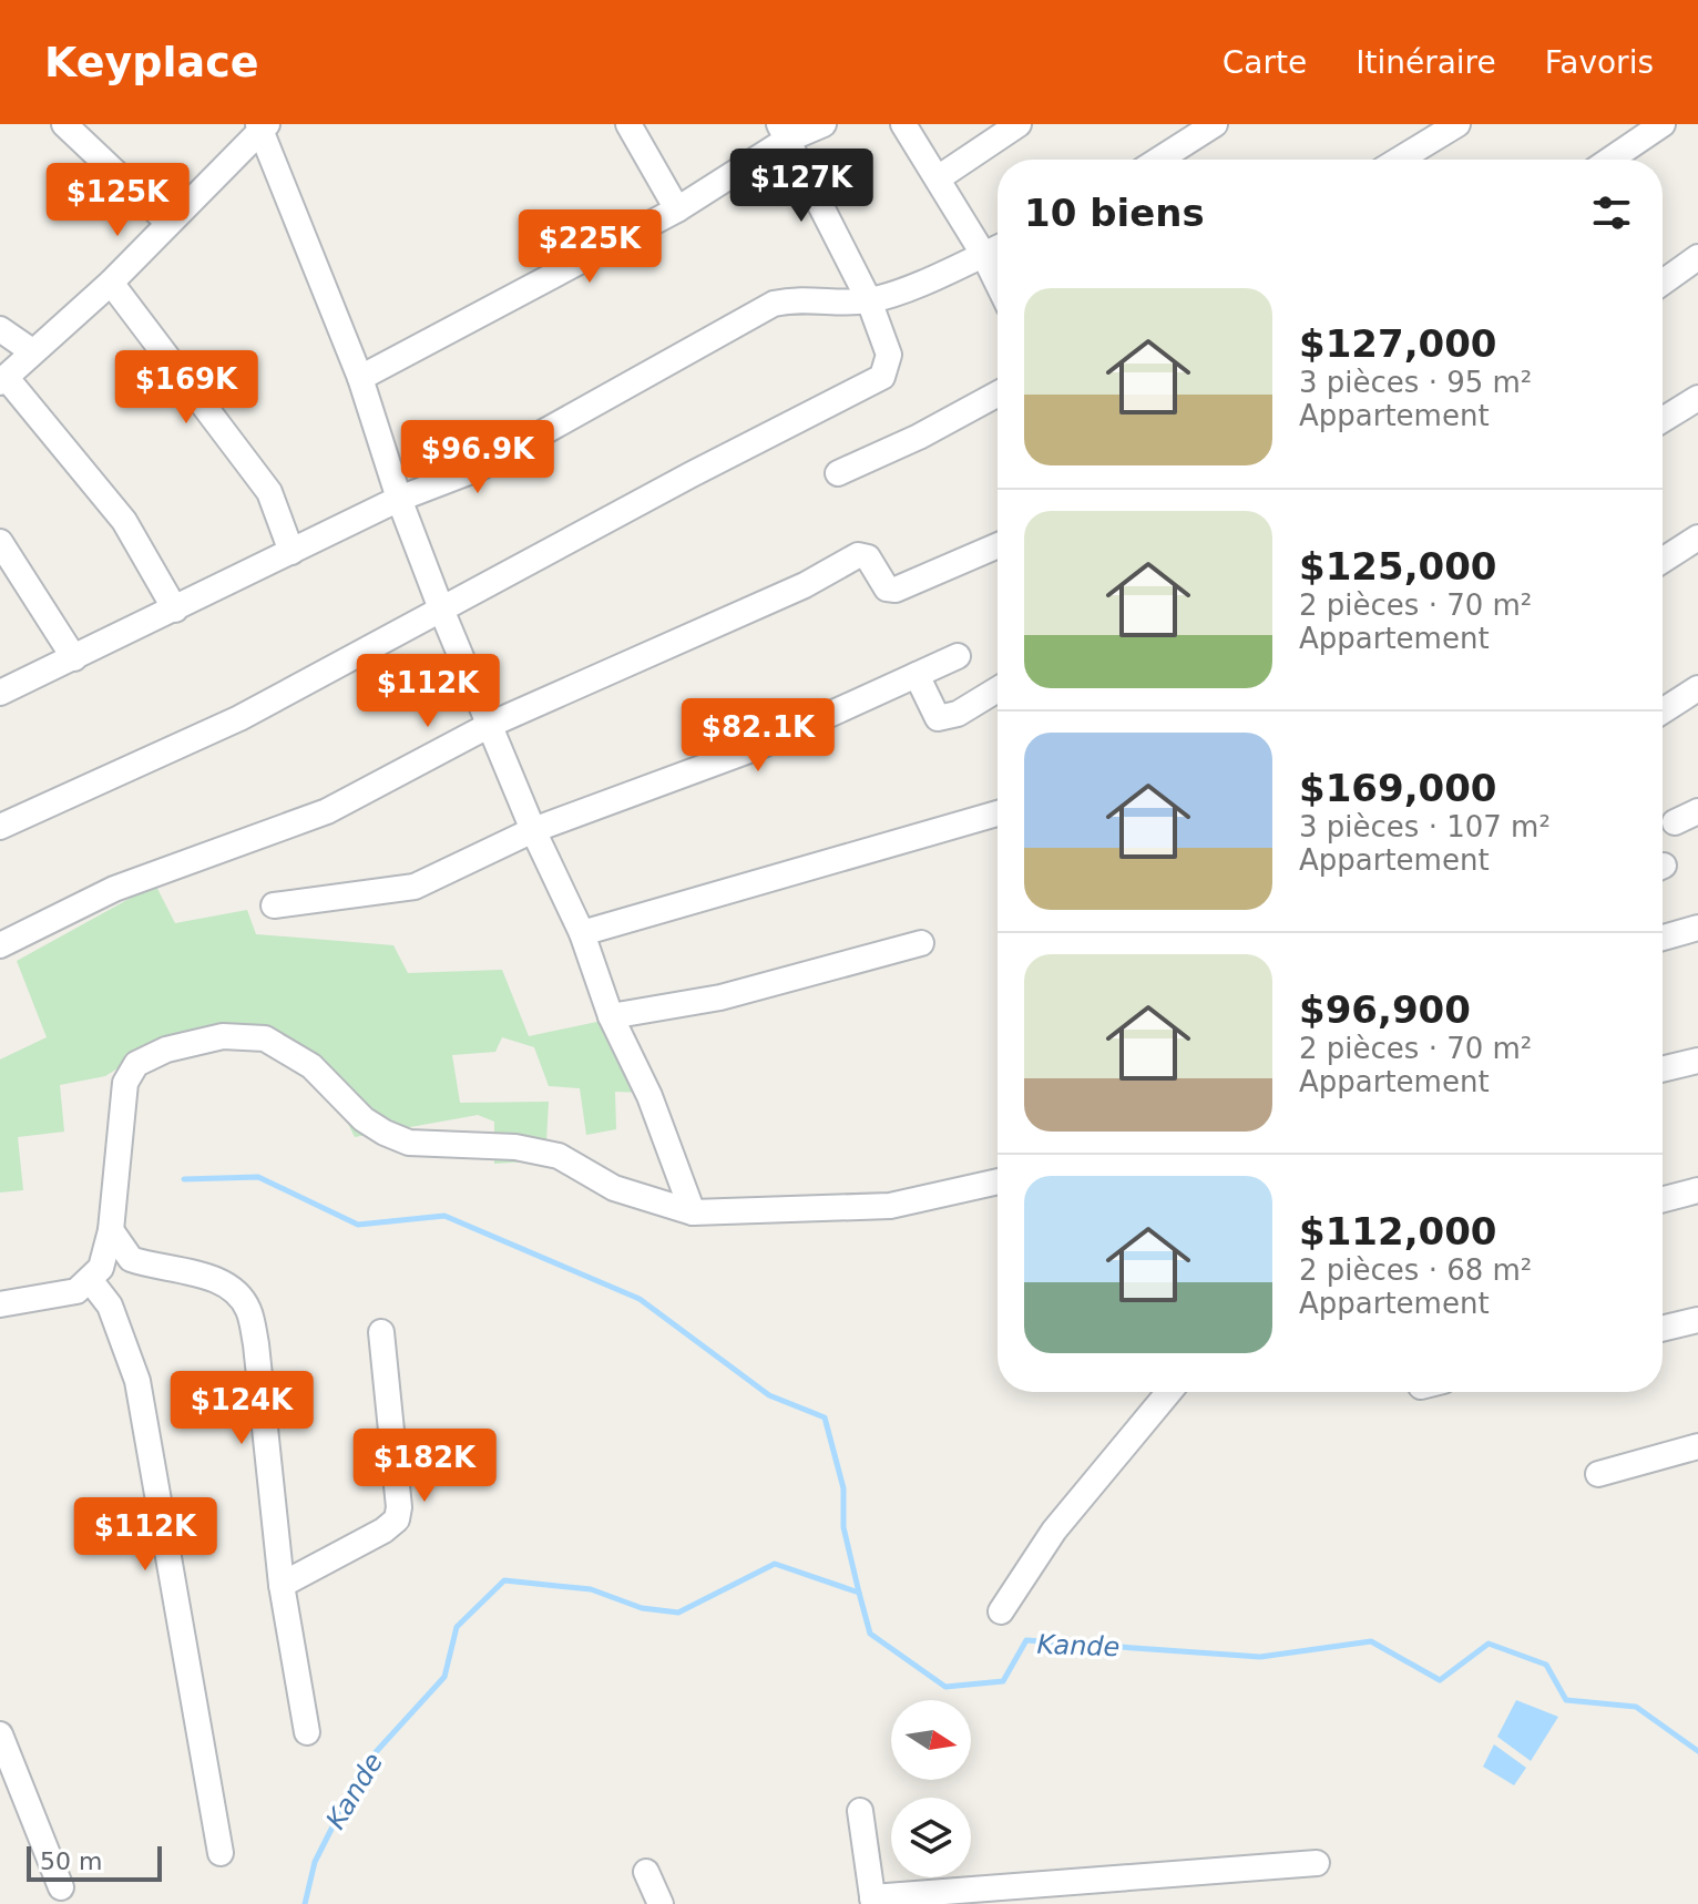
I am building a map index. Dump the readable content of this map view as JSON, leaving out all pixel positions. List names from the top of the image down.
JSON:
{
  "water": ["Kande"],
  "scale_bar": "50 m",
  "north": "right",
  "page": {
    "header": "Keyplace",
    "nav": ["Carte", "Itinéraire", "Favoris"],
    "price": [
      "$127K",
      "$125K",
      "$225K",
      "$169K",
      "$96.9K",
      "$112K",
      "$82.1K",
      "$124K",
      "$182K",
      "$112K"
    ],
    "heading": "10 biens",
    "list": [
      {
        "name": "$127,000",
        "note": "3 pièces · 95 m² · Appartement"
      },
      {
        "name": "$125,000",
        "note": "2 pièces · 70 m² · Appartement"
      },
      {
        "name": "$169,000",
        "note": "3 pièces · 107 m² · Appartement"
      },
      {
        "name": "$96,900",
        "note": "2 pièces · 70 m² · Appartement"
      },
      {
        "name": "$112,000",
        "note": "2 pièces · 68 m² · Appartement"
      }
    ],
    "scale": "50 m"
  }
}
